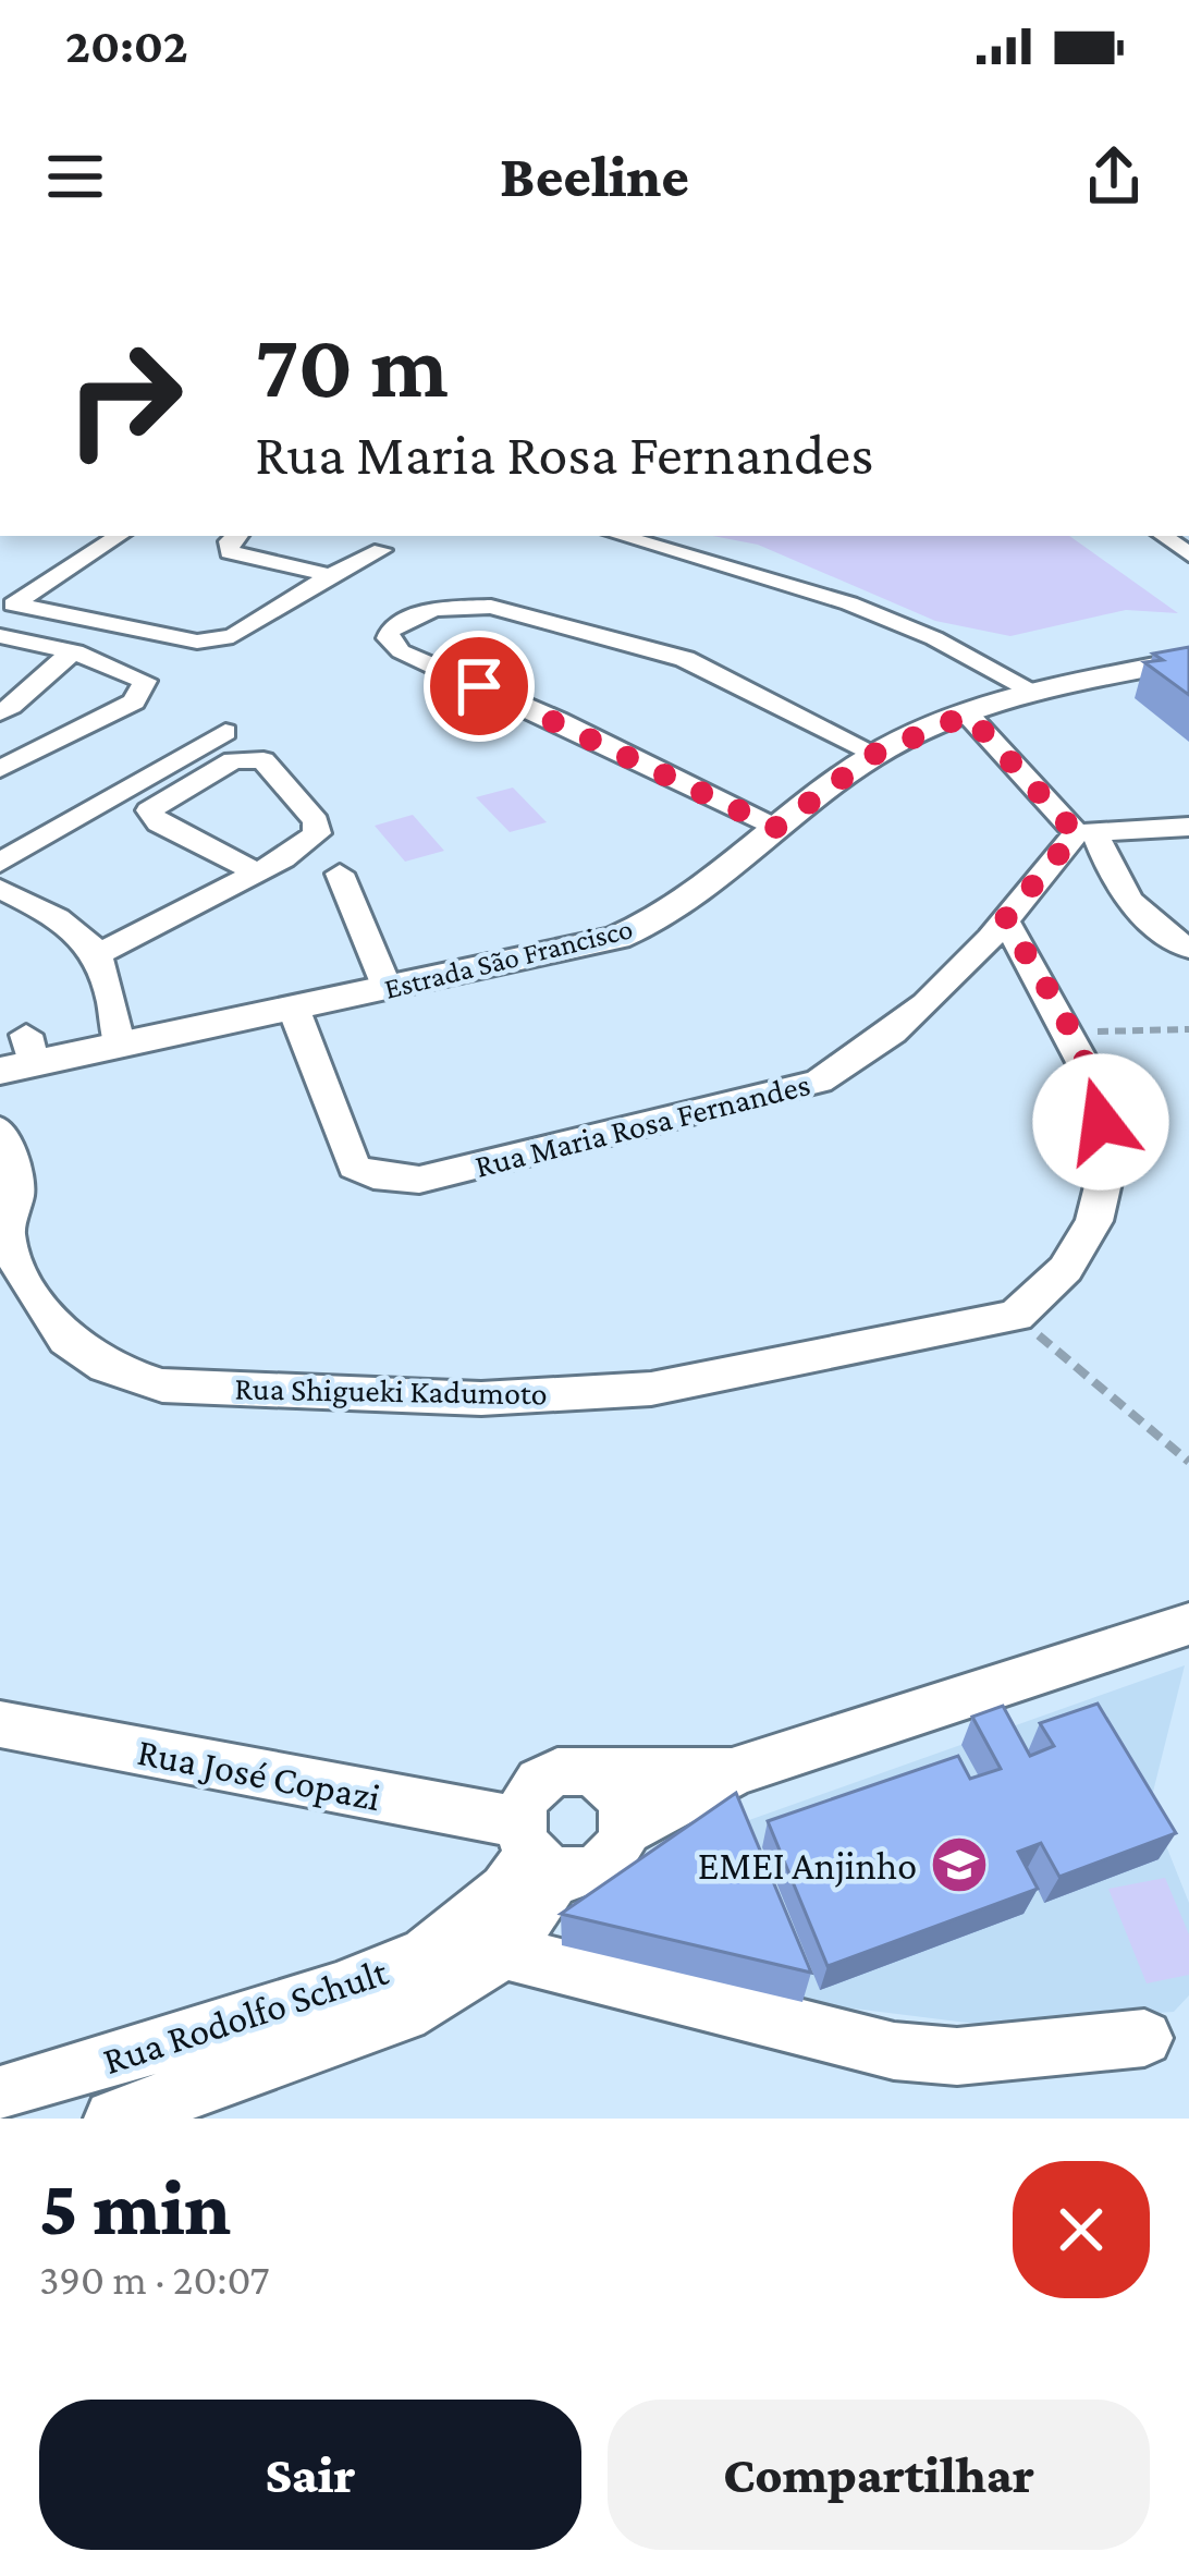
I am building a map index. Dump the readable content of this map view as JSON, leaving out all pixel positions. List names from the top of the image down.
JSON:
{
  "streets": {
    "main road": ["Estrada São Francisco"],
    "street": [
      "Rua Maria Rosa Fernandes",
      "Rua Shigueki Kadumoto",
      "Rua José Copazi",
      "Rua Rodolfo Schult"
    ]
  },
  "crossings": [
    ["Estrada São Francisco", "Rua Maria Rosa Fernandes"],
    ["Rua José Copazi", "Rua Rodolfo Schult"]
  ],
  "places": {
    "school or university": ["EMEI Anjinho"]
  },
  "page": {
    "status": "20:02",
    "header": "Beeline",
    "turn": ["70 m", "Rua Maria Rosa Fernandes"],
    "heading": ["5 min", "390 m · 20:07"],
    "buttons": ["Sair", "Compartilhar"]
  }
}
